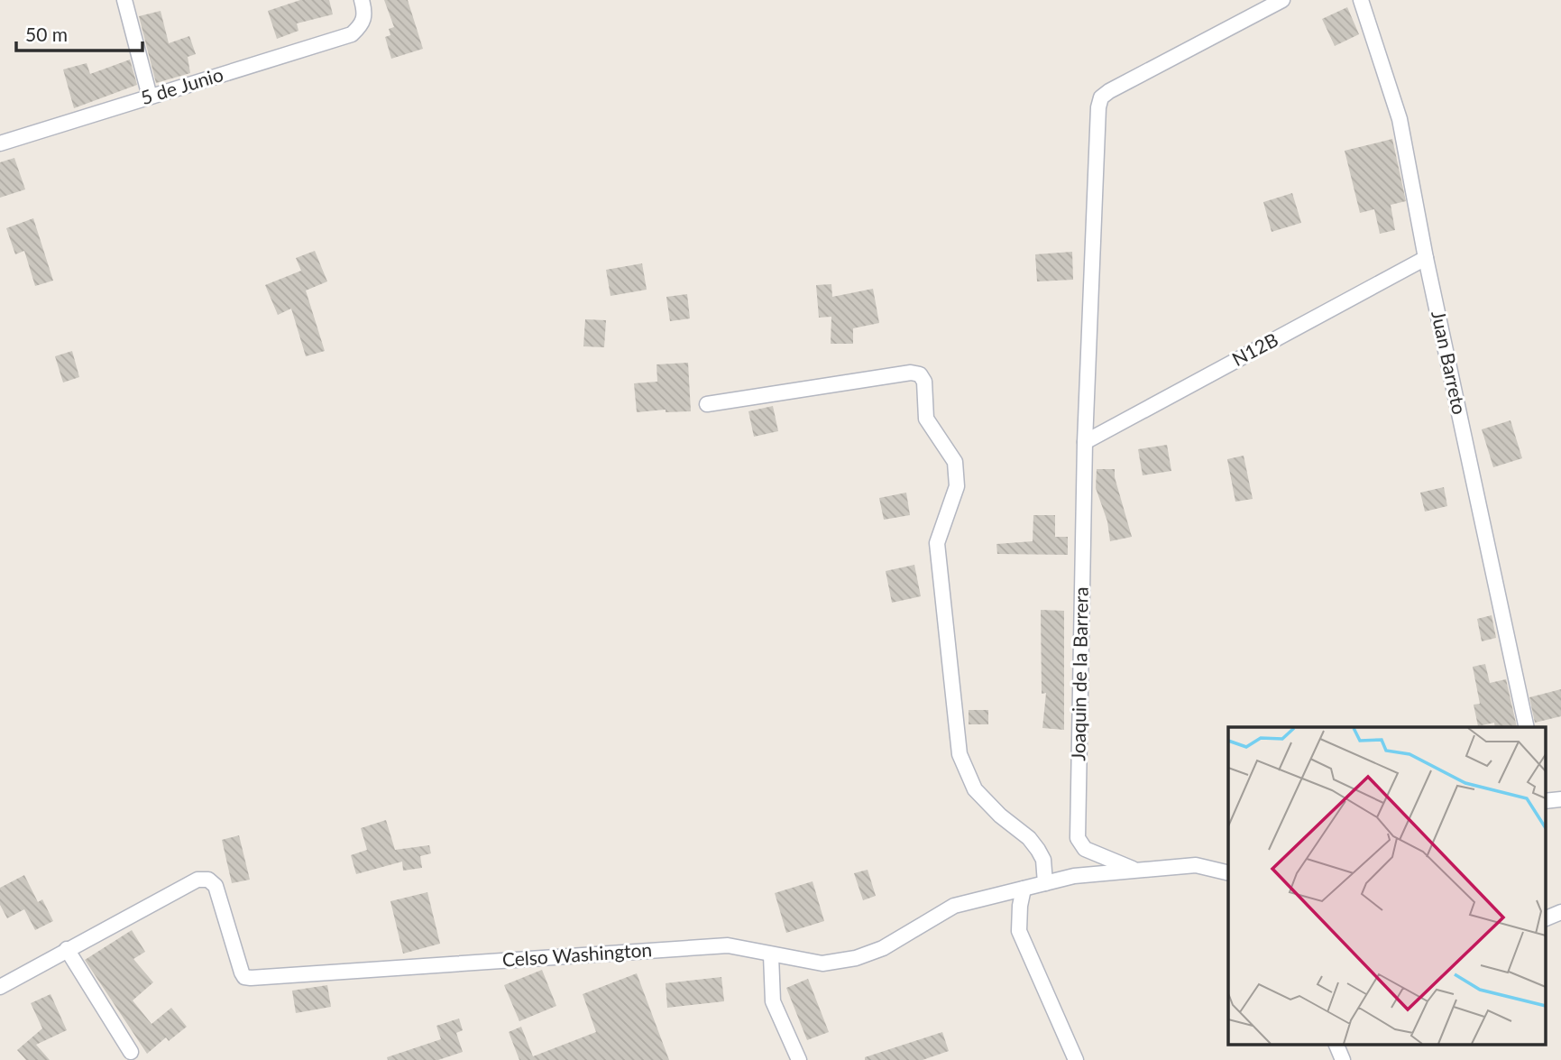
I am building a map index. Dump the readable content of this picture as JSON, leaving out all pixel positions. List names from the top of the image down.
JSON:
{
  "streets": {
    "street": [
      "5 de Junio",
      "N12B",
      "Juan Barreto",
      "Joaquin de la Barrera",
      "Celso Washington"
    ]
  },
  "crossings": [
    ["N12B", "Juan Barreto"],
    ["N12B", "Joaquin de la Barrera"],
    ["Joaquin de la Barrera", "Celso Washington"]
  ],
  "scale_bar": "50 m"
}
